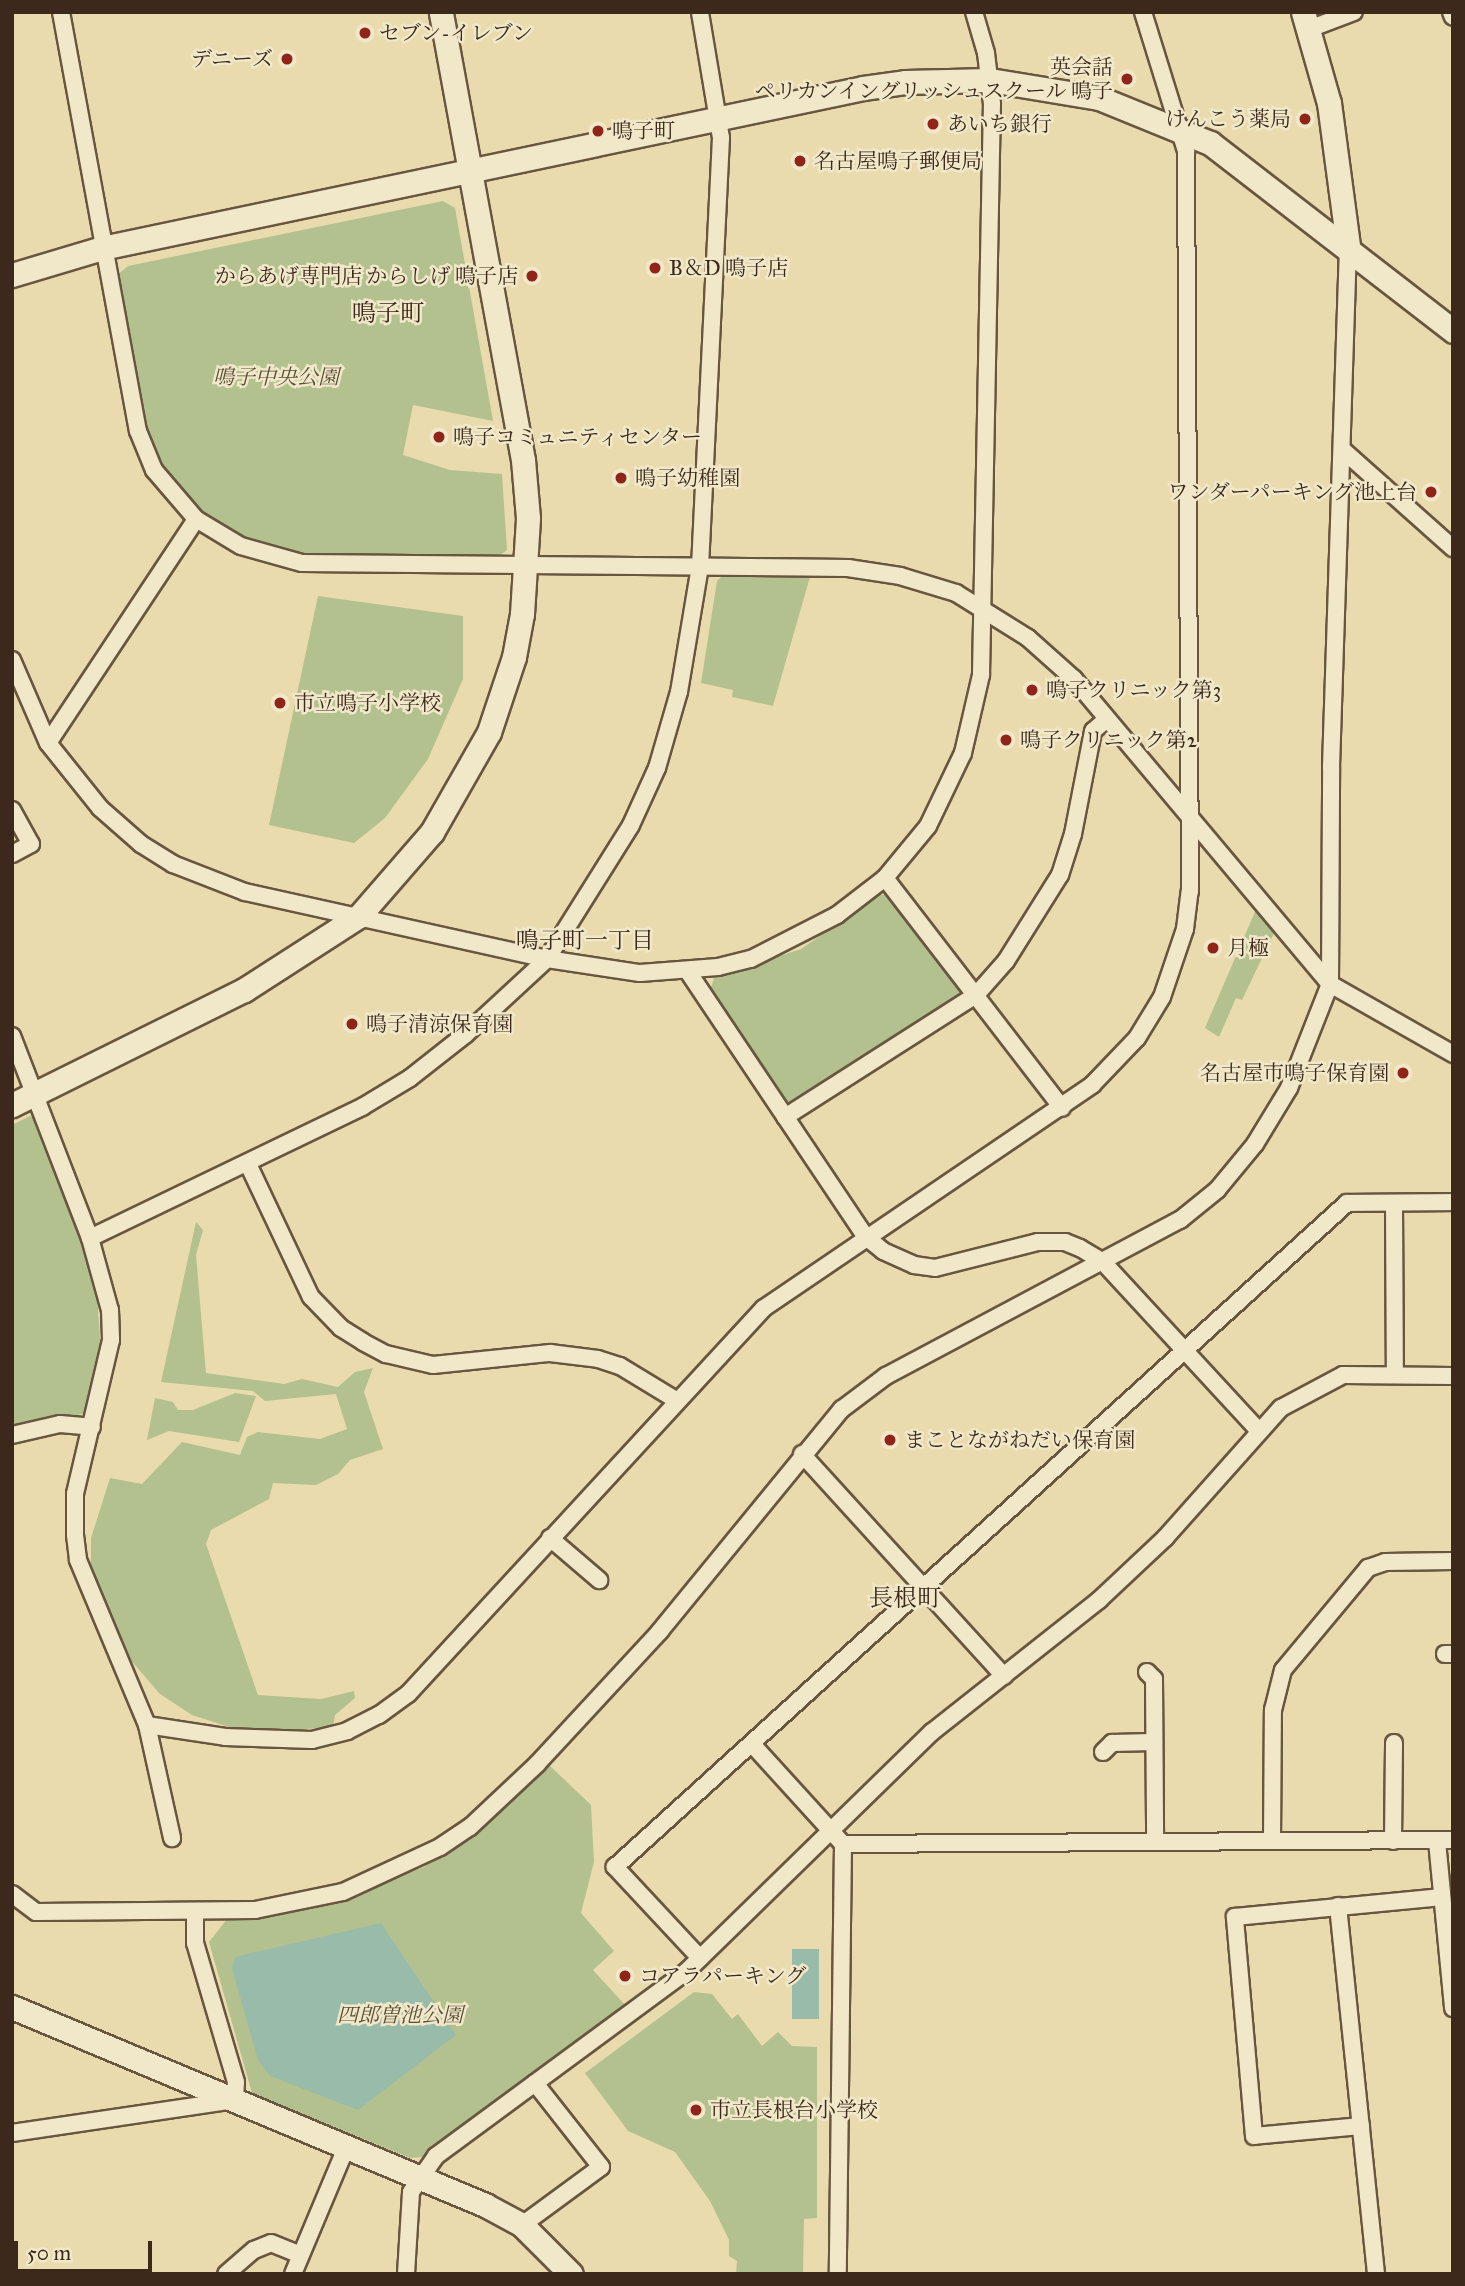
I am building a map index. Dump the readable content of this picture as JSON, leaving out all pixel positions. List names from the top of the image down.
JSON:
{
  "districts": ["鳴子町", "鳴子町一丁目", "長根町"],
  "parks": ["鳴子中央公園", "四郎曽池公園"],
  "places": [
    "セブン-イレブン",
    "デニーズ",
    "英会話 ペリカンイングリッシュスクール 鳴子",
    "けんこう薬局",
    "あいち銀行",
    "鳴子町",
    "名古屋鳴子郵便局",
    "B＆D 鳴子店",
    "からあげ専門店 からしげ 鳴子店",
    "鳴子コミュニティセンター",
    "鳴子幼稚園",
    "ワンダーパーキング池上台",
    "鳴子クリニック第3",
    "市立鳴子小学校",
    "鳴子クリニック第2",
    "月極",
    "鳴子清涼保育園",
    "名古屋市鳴子保育園",
    "まことながねだい保育園",
    "コアラパーキング",
    "市立長根台小学校"
  ],
  "scale_bar": "50 m"
}
